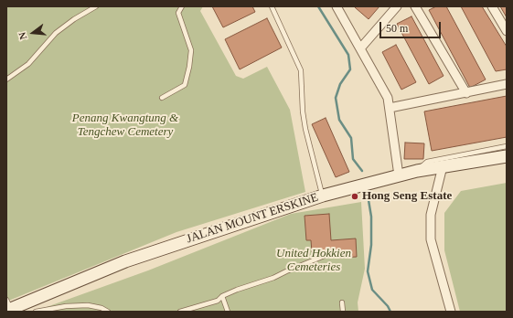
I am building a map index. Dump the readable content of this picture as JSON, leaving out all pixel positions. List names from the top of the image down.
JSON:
{
  "streets": {
    "main road": ["JALAN MOUNT ERSKINE"]
  },
  "parks": ["Penang Kwangtung & Tengchew Cemetery", "United Hokkien Cemeteries"],
  "places": ["Hong Seng Estate"],
  "scale_bar": "50 m",
  "north": "left"
}
